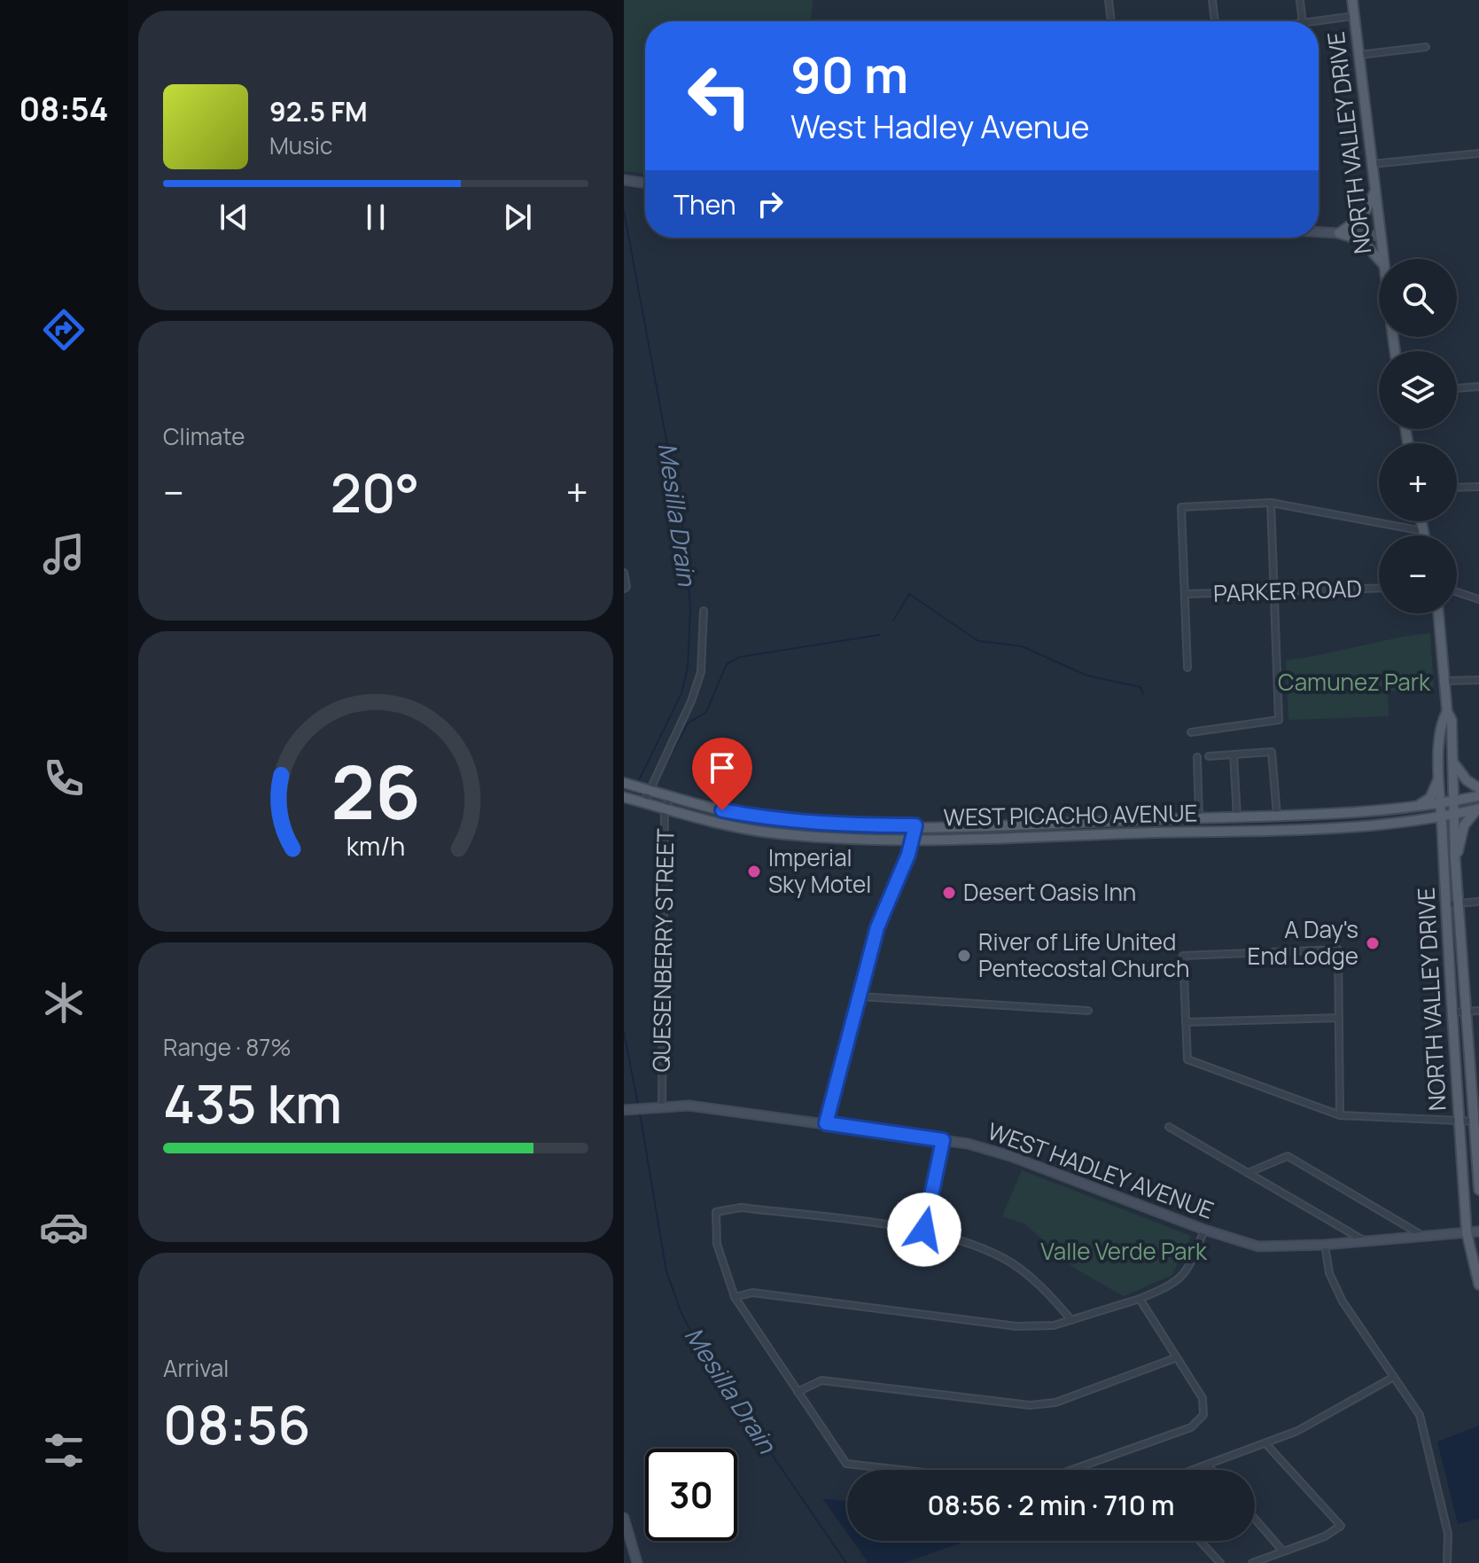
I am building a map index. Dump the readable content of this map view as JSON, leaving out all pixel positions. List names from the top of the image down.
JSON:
{
  "streets": {
    "main road": ["NORTH VALLEY DRIVE", "WEST PICACHO AVENUE"],
    "street": ["PARKER ROAD", "QUESENBERRY STREET", "WEST HADLEY AVENUE"]
  },
  "crossings": [
    ["NORTH VALLEY DRIVE", "WEST PICACHO AVENUE"],
    ["NORTH VALLEY DRIVE", "WEST HADLEY AVENUE"],
    ["WEST PICACHO AVENUE", "QUESENBERRY STREET"],
    ["QUESENBERRY STREET", "WEST HADLEY AVENUE"]
  ],
  "water": ["Mesilla Drain"],
  "parks": ["Camunez Park", "Valle Verde Park"],
  "places": [
    "Imperial Sky Motel",
    "Desert Oasis Inn",
    "A Day's End Lodge",
    "River of Life United Pentecostal Church"
  ],
  "page": {
    "tabs": "08:54",
    "turn": ["90 m", "West Hadley Avenue"],
    "song": ["92.5 FM", "Music"],
    "then": "Then",
    "map_buttons": ["+", "−"],
    "tile": [
      "Climate",
      ["Range · 87%", "435 km"],
      ["Arrival", "08:56"]
    ],
    "heat": ["−", "20°", "+"],
    "limit": "30",
    "trip": "08:56 · 2 min · 710 m",
    "gauge": ["26", "km/h"]
  }
}
